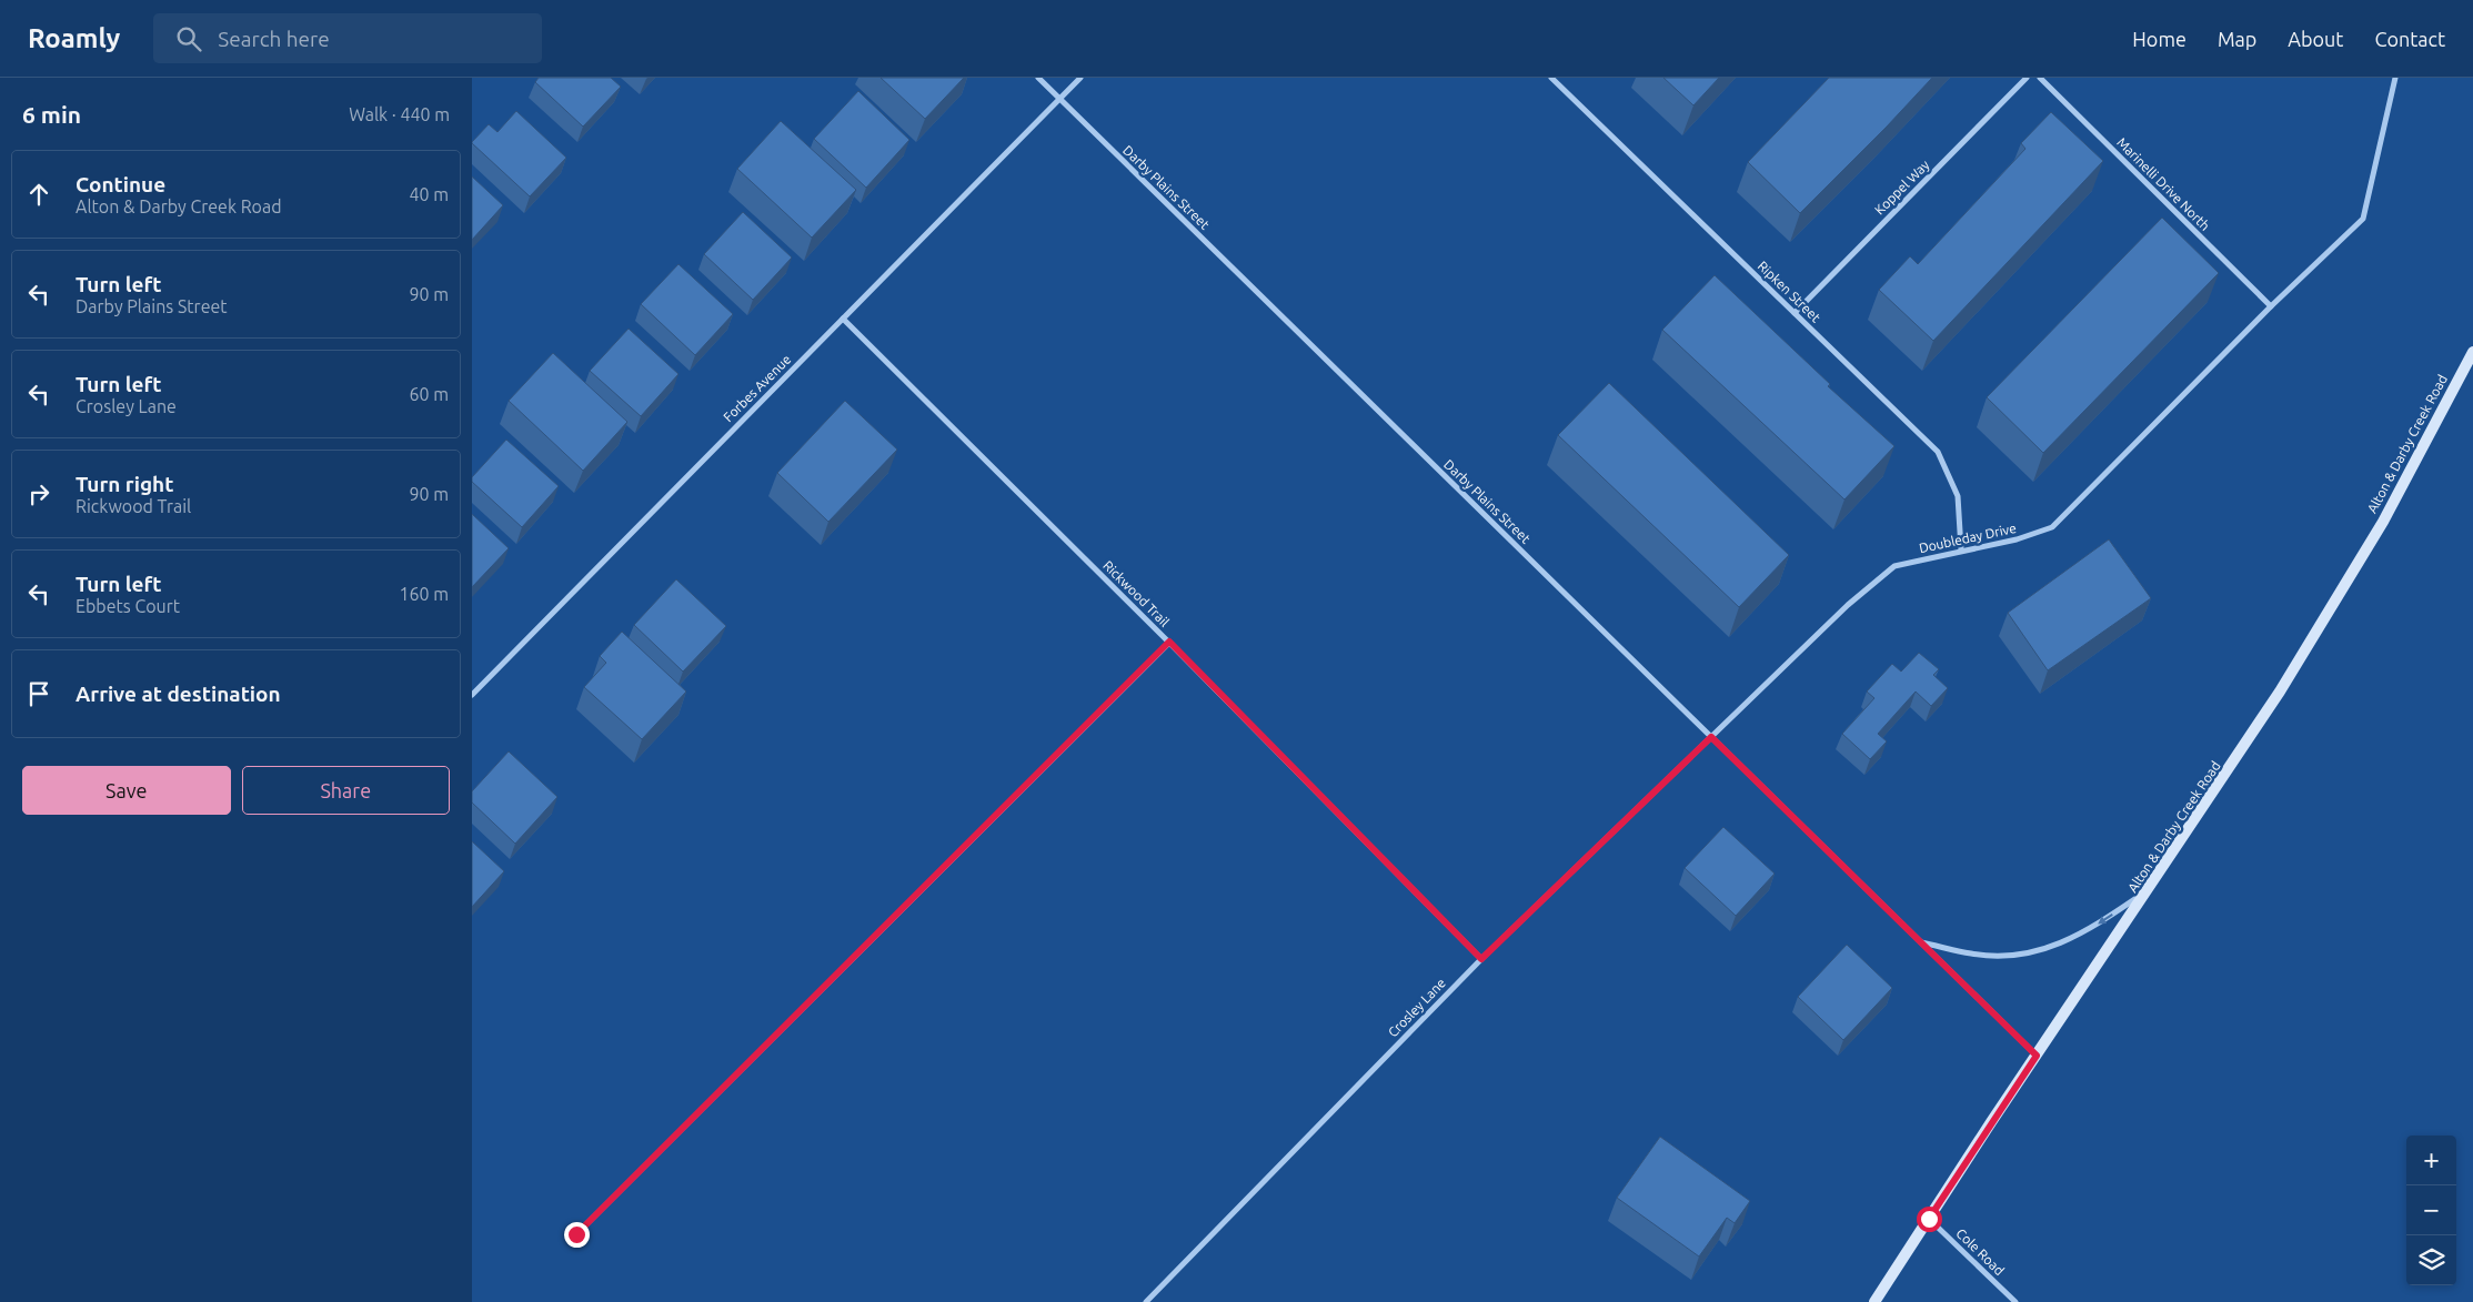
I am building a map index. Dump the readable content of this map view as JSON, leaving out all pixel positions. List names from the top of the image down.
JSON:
{
  "streets": {
    "main road": ["Alton & Darby Creek Road"],
    "street": [
      "Marinelli Drive North",
      "Darby Plains Street",
      "Koppel Way",
      "Ripken Street",
      "Forbes Avenue",
      "Doubleday Drive",
      "Rickwood Trail",
      "Crosley Lane",
      "Cole Road"
    ]
  },
  "crossings": [
    ["Marinelli Drive North", "Doubleday Drive"],
    ["Darby Plains Street", "Forbes Avenue"],
    ["Darby Plains Street", "Alton & Darby Creek Road"],
    ["Darby Plains Street", "Doubleday Drive"],
    ["Darby Plains Street", "Crosley Lane"],
    ["Koppel Way", "Ripken Street"],
    ["Ripken Street", "Doubleday Drive"],
    ["Forbes Avenue", "Rickwood Trail"],
    ["Alton & Darby Creek Road", "Cole Road"],
    ["Doubleday Drive", "Crosley Lane"],
    ["Rickwood Trail", "Crosley Lane"]
  ],
  "page": {
    "header": "Roamly",
    "search": "Search here",
    "nav": [
      "Home",
      "Map",
      "About",
      "Contact"
    ],
    "heading": ["6 min", "Walk · 440 m"],
    "list": [
      ["Continue", "Alton & Darby Creek Road", "40 m"],
      ["Turn left", "Darby Plains Street", "90 m"],
      ["Turn left", "Crosley Lane", "60 m"],
      ["Turn right", "Rickwood Trail", "90 m"],
      ["Turn left", "Ebbets Court", "160 m"],
      "Arrive at destination"
    ],
    "buttons": ["Save", "Share"],
    "map_buttons": ["+", "−"]
  }
}
